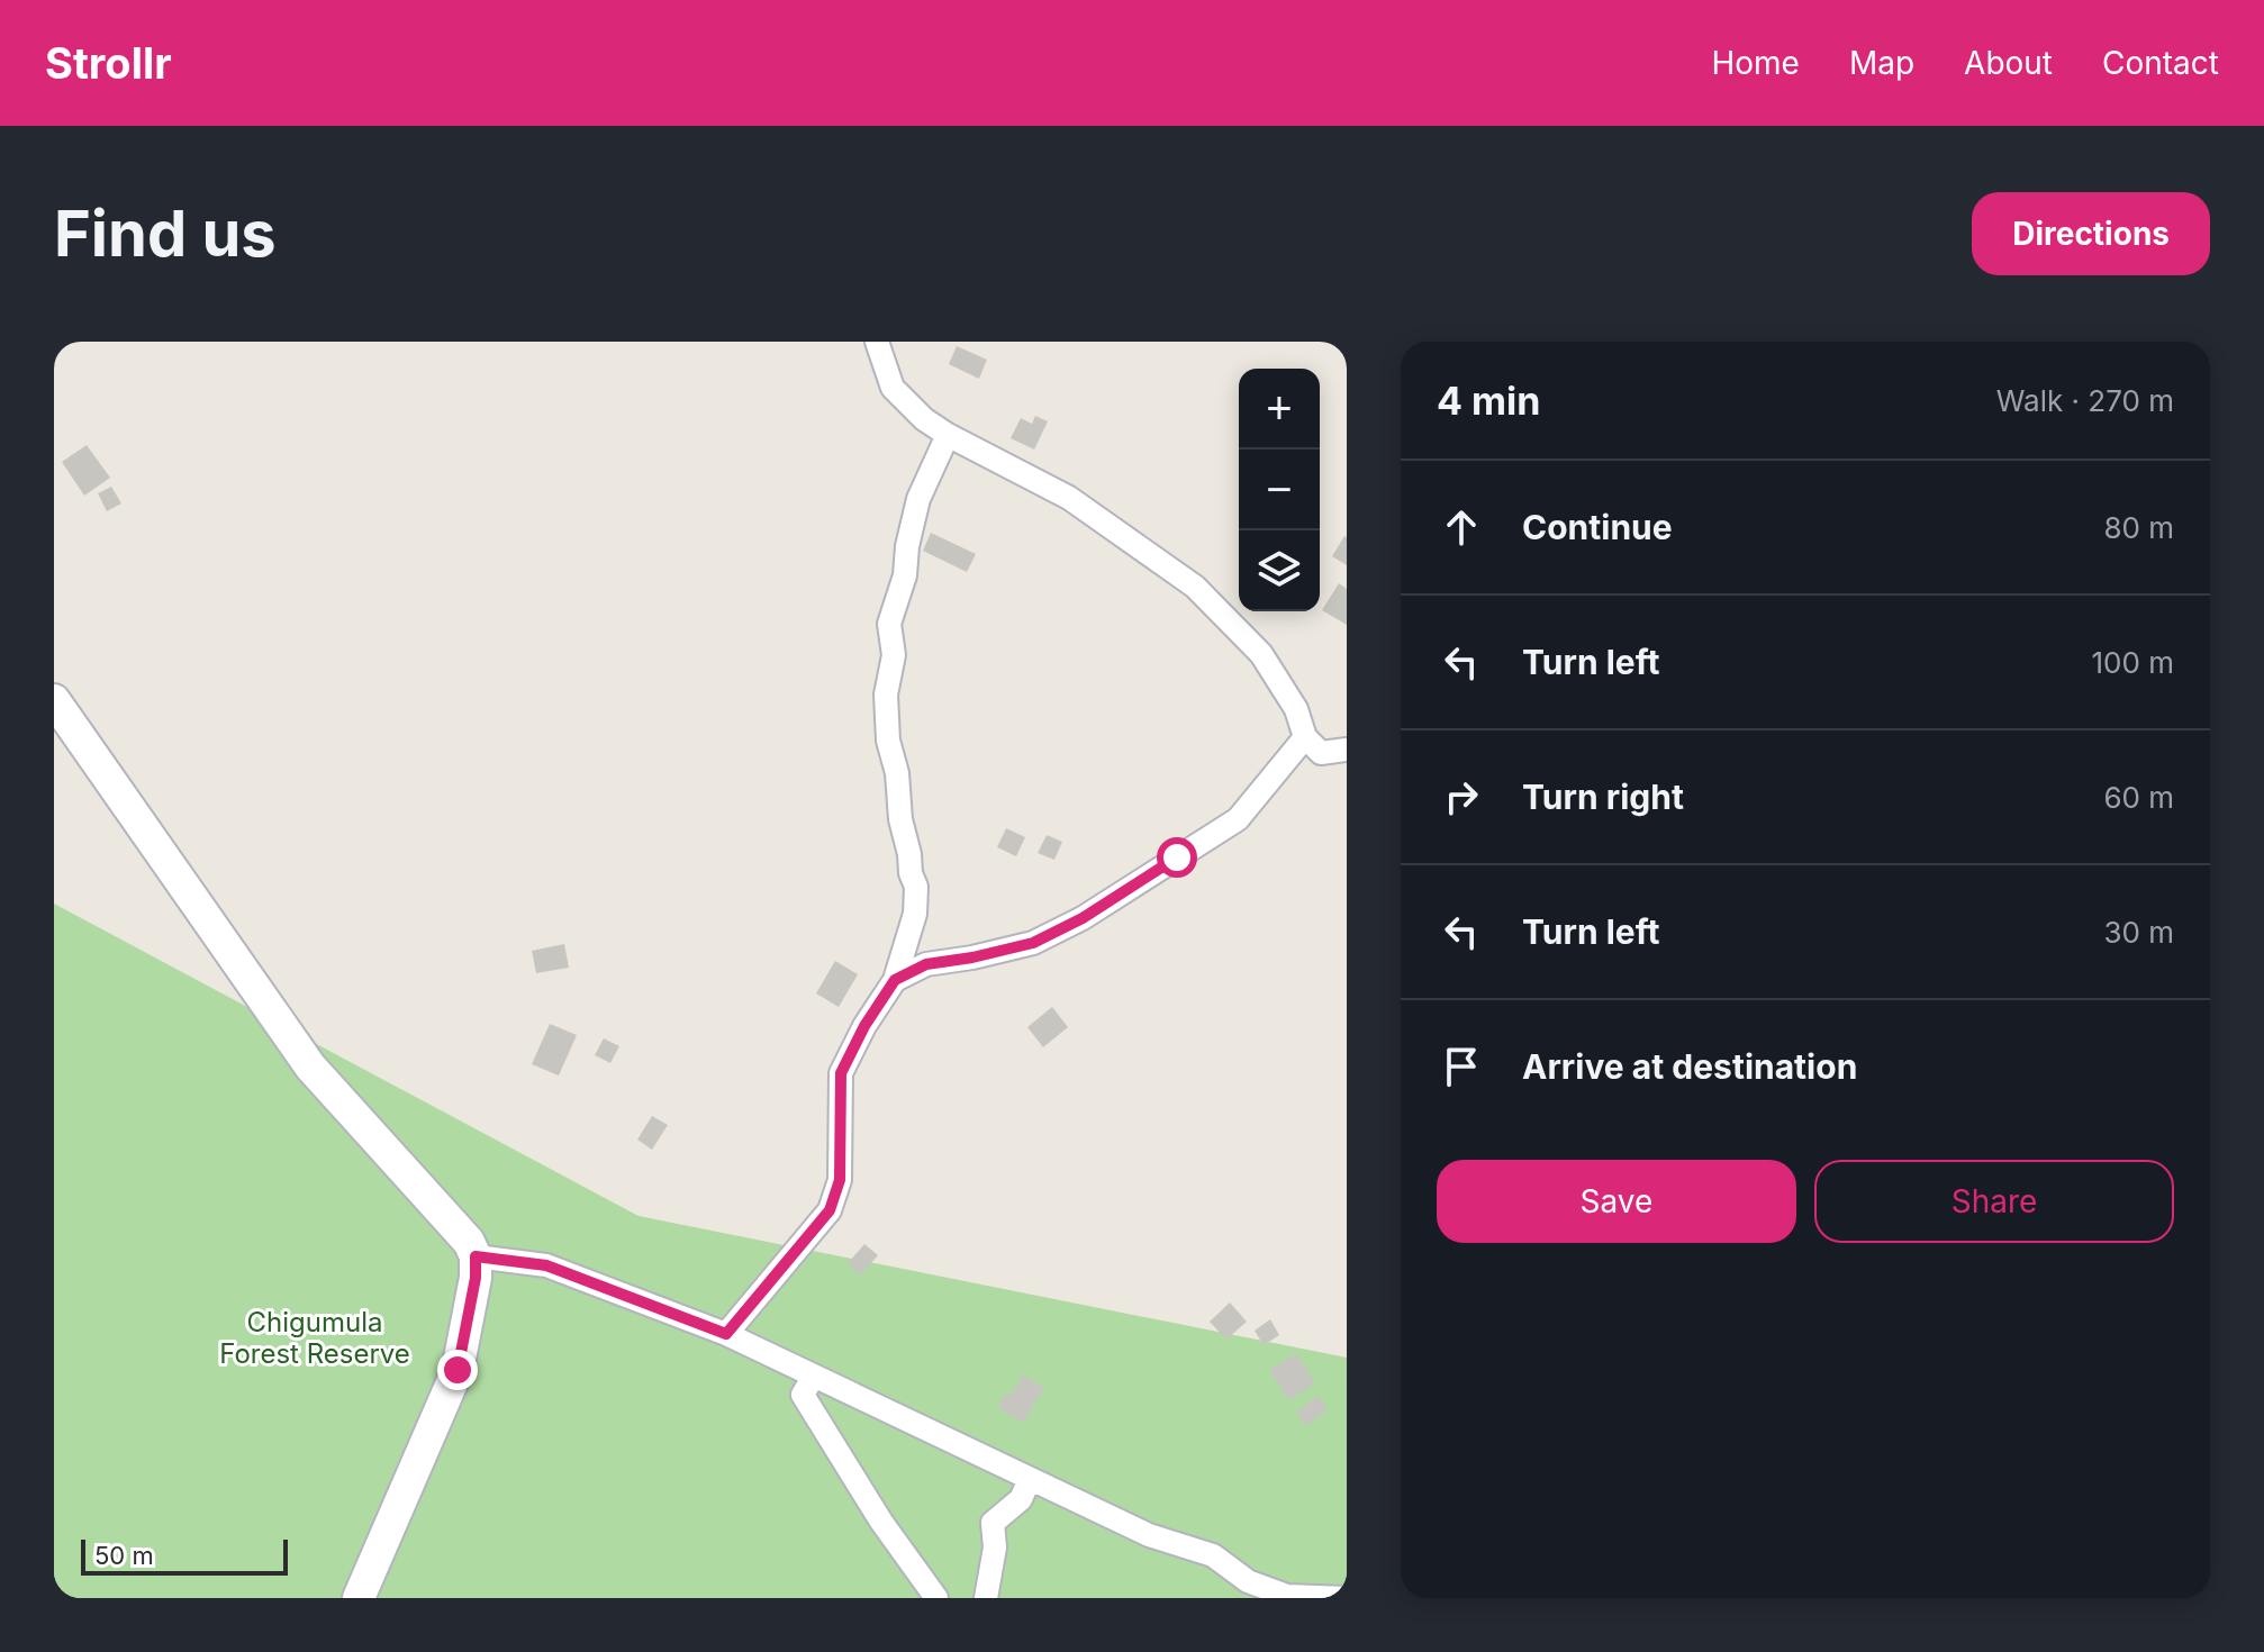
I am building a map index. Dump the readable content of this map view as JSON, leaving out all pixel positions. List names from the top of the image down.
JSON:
{
  "parks": ["Chigumula Forest Reserve"],
  "scale_bar": "50 m",
  "page": {
    "header": "Strollr",
    "nav": [
      "Home",
      "Map",
      "About",
      "Contact"
    ],
    "buttons": [
      "Directions",
      ["Save", "Share"]
    ],
    "title": "Find us",
    "heading": ["4 min", "Walk · 270 m"],
    "map_buttons": ["+", "−"],
    "list": [
      ["Continue", "80 m"],
      ["Turn left", "100 m"],
      ["Turn right", "60 m"],
      ["Turn left", "30 m"],
      "Arrive at destination"
    ],
    "scale": "50 m"
  }
}
